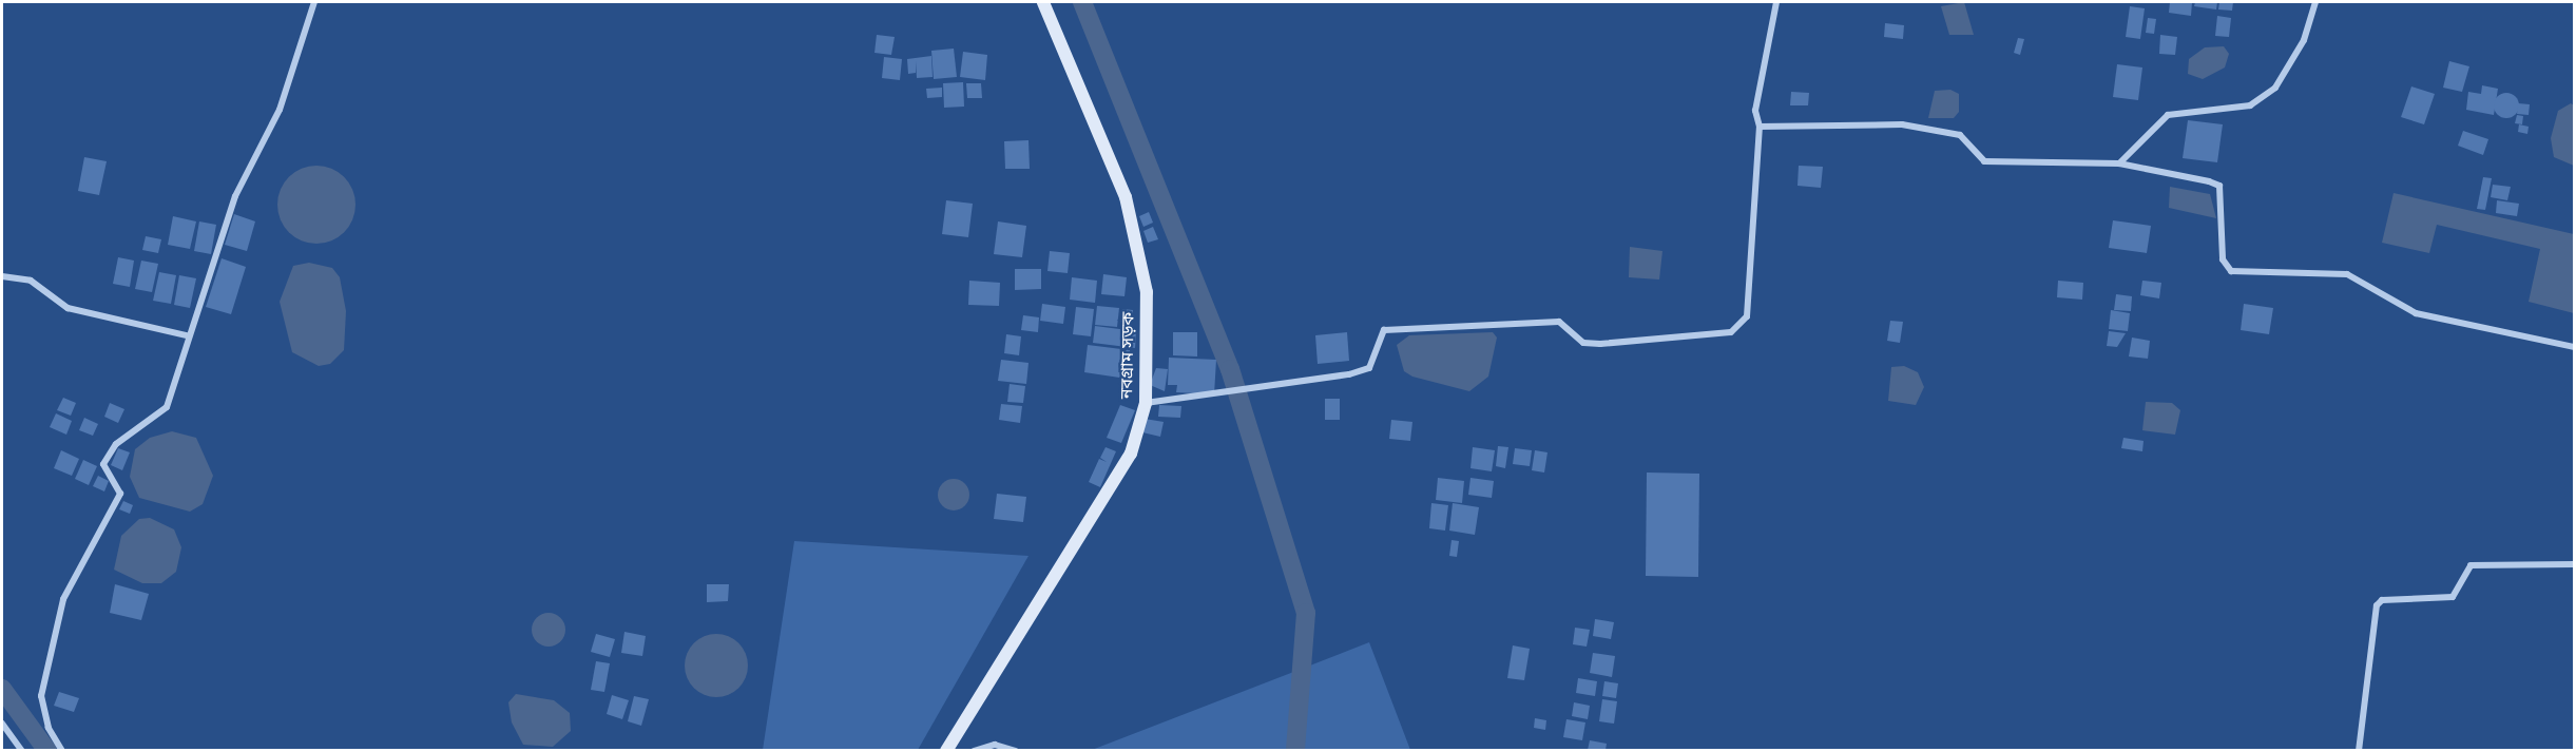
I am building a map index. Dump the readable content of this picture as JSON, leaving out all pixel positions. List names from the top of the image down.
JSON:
{
  "streets": {
    "main road": ["নবগ্রাম সড়ক"]
  }
}
